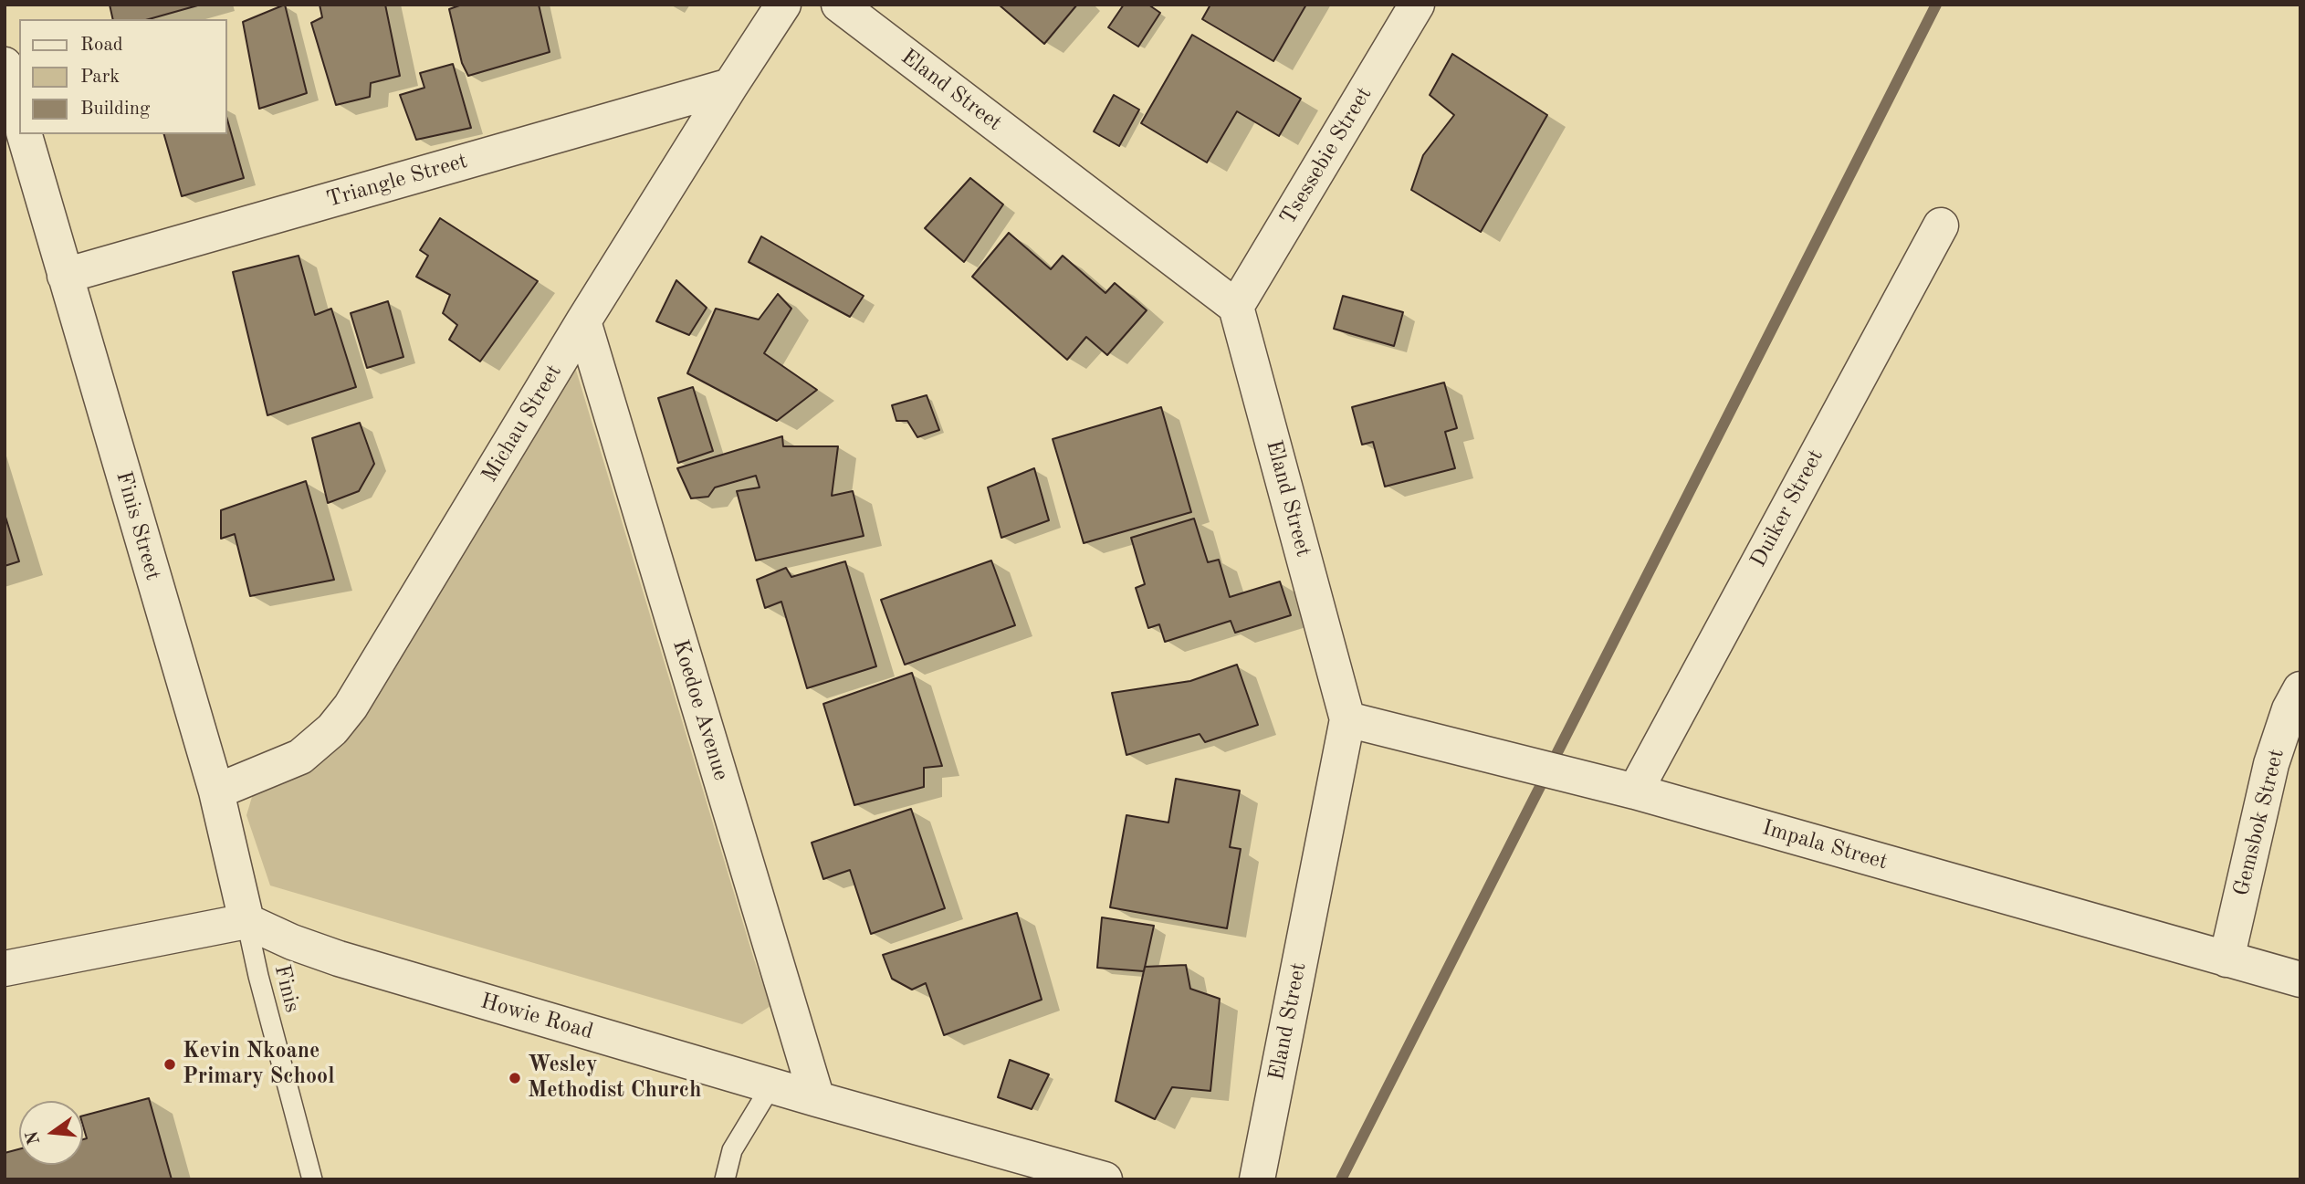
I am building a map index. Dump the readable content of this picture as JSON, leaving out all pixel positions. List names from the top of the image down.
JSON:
{
  "streets": {
    "street": [
      "Eland Street",
      "Tsessebie Street",
      "Triangle Street",
      "Michau Street",
      "Duiker Street",
      "Finis Street",
      "Koedoe Avenue",
      "Gemsbok Street",
      "Impala Street",
      "Howie Road"
    ],
    "lane": ["Finis"]
  },
  "crossings": [
    ["Eland Street", "Tsessebie Street"],
    ["Eland Street", "Impala Street"],
    ["Triangle Street", "Michau Street"],
    ["Triangle Street", "Finis Street"],
    ["Michau Street", "Finis Street"],
    ["Michau Street", "Koedoe Avenue"],
    ["Duiker Street", "Impala Street"],
    ["Finis Street", "Finis"],
    ["Finis Street", "Howie Road"],
    ["Koedoe Avenue", "Howie Road"],
    ["Gemsbok Street", "Impala Street"],
    ["Finis", "Howie Road"]
  ],
  "places": ["Kevin Nkoane Primary School", "Wesley Methodist Church"],
  "legend": ["Road", "Park", "Building"],
  "north": "left"
}
